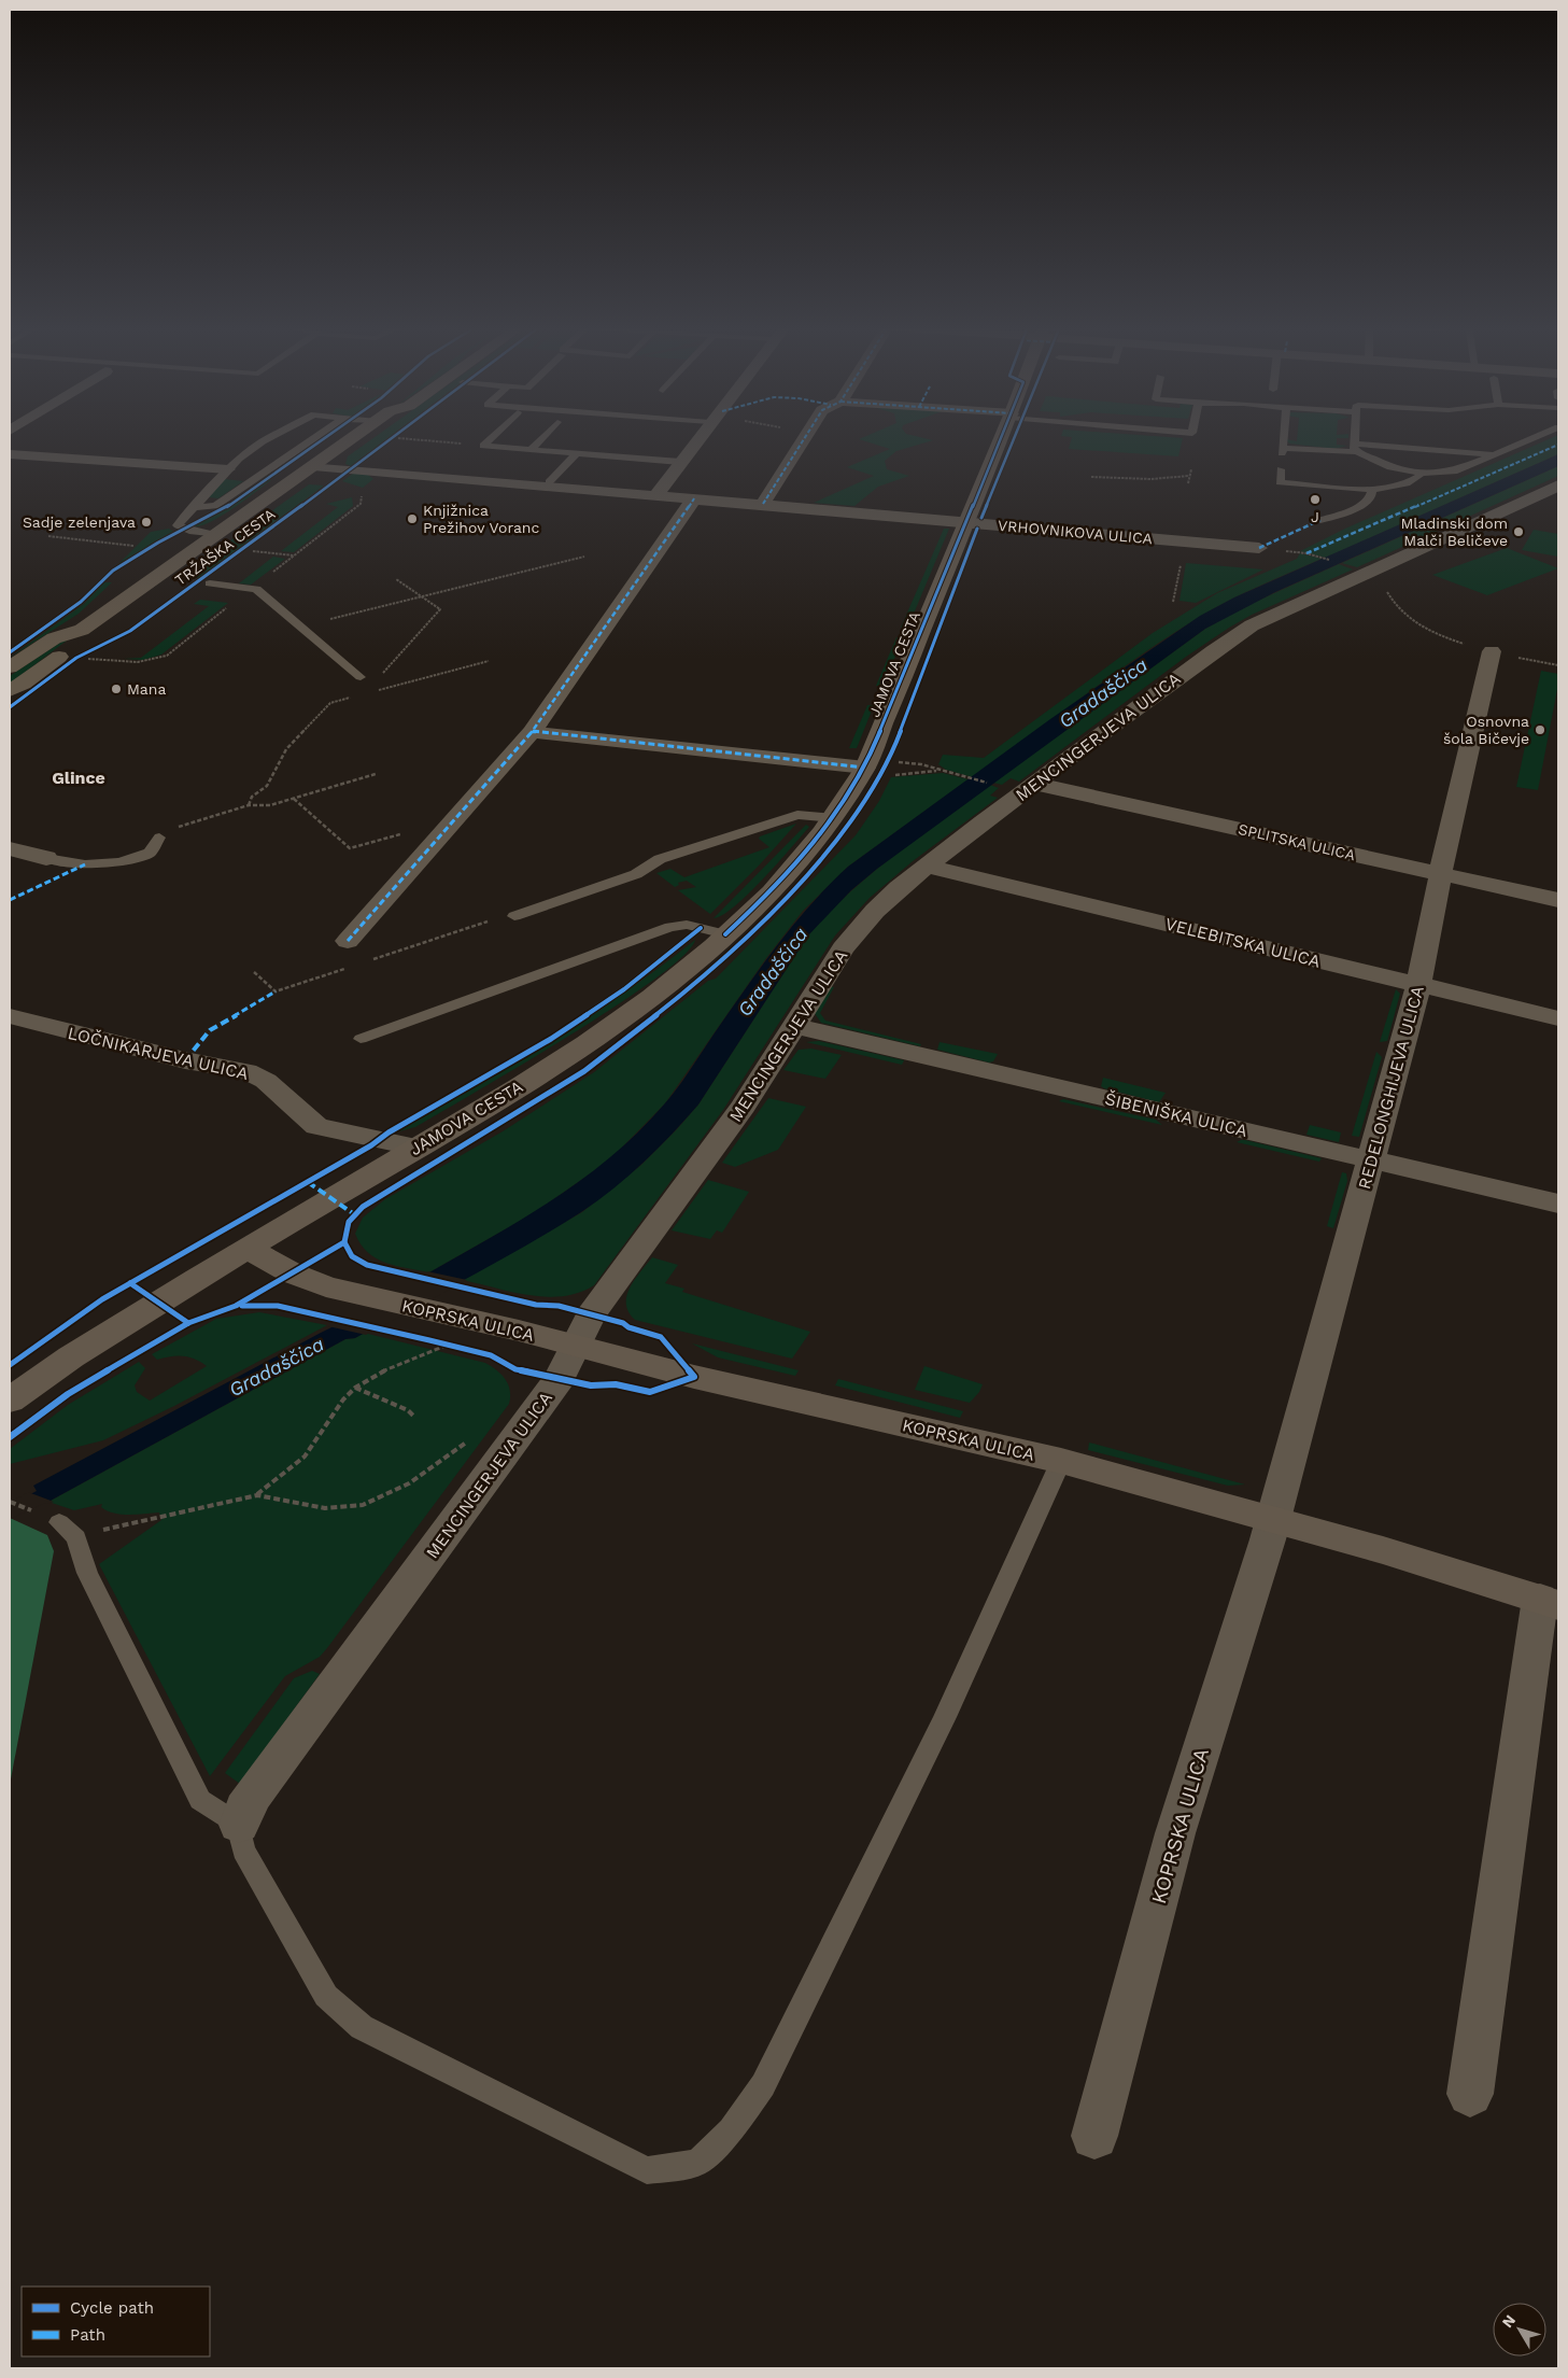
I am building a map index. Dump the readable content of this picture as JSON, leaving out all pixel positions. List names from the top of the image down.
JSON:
{
  "streets": {
    "main road": ["TRŽAŠKA CESTA"],
    "street": [
      "VRHOVNIKOVA ULICA",
      "JAMOVA CESTA",
      "MENCINGERJEVA ULICA",
      "SPLITSKA ULICA",
      "VELEBITSKA ULICA",
      "LOČNIKARJEVA ULICA",
      "REDELONGHIJEVA ULICA",
      "ŠIBENIŠKA ULICA",
      "KOPRSKA ULICA"
    ]
  },
  "crossings": [
    ["VRHOVNIKOVA ULICA", "TRŽAŠKA CESTA"],
    ["VRHOVNIKOVA ULICA", "JAMOVA CESTA"],
    ["JAMOVA CESTA", "LOČNIKARJEVA ULICA"],
    ["JAMOVA CESTA", "KOPRSKA ULICA"],
    ["MENCINGERJEVA ULICA", "SPLITSKA ULICA"],
    ["MENCINGERJEVA ULICA", "VELEBITSKA ULICA"],
    ["MENCINGERJEVA ULICA", "ŠIBENIŠKA ULICA"],
    ["MENCINGERJEVA ULICA", "KOPRSKA ULICA"],
    ["SPLITSKA ULICA", "REDELONGHIJEVA ULICA"],
    ["VELEBITSKA ULICA", "REDELONGHIJEVA ULICA"],
    ["REDELONGHIJEVA ULICA", "ŠIBENIŠKA ULICA"],
    ["REDELONGHIJEVA ULICA", "KOPRSKA ULICA"]
  ],
  "districts": ["Glince"],
  "water": ["Gradaščica"],
  "places": [
    "J",
    "Knjižnica Prežihov Voranc",
    "Sadje zelenjava",
    "Mladinski dom Malči Beličeve",
    "Mana",
    "Osnovna šola Bičevje"
  ],
  "legend": ["Cycle path", "Path"],
  "north": "top left"
}
